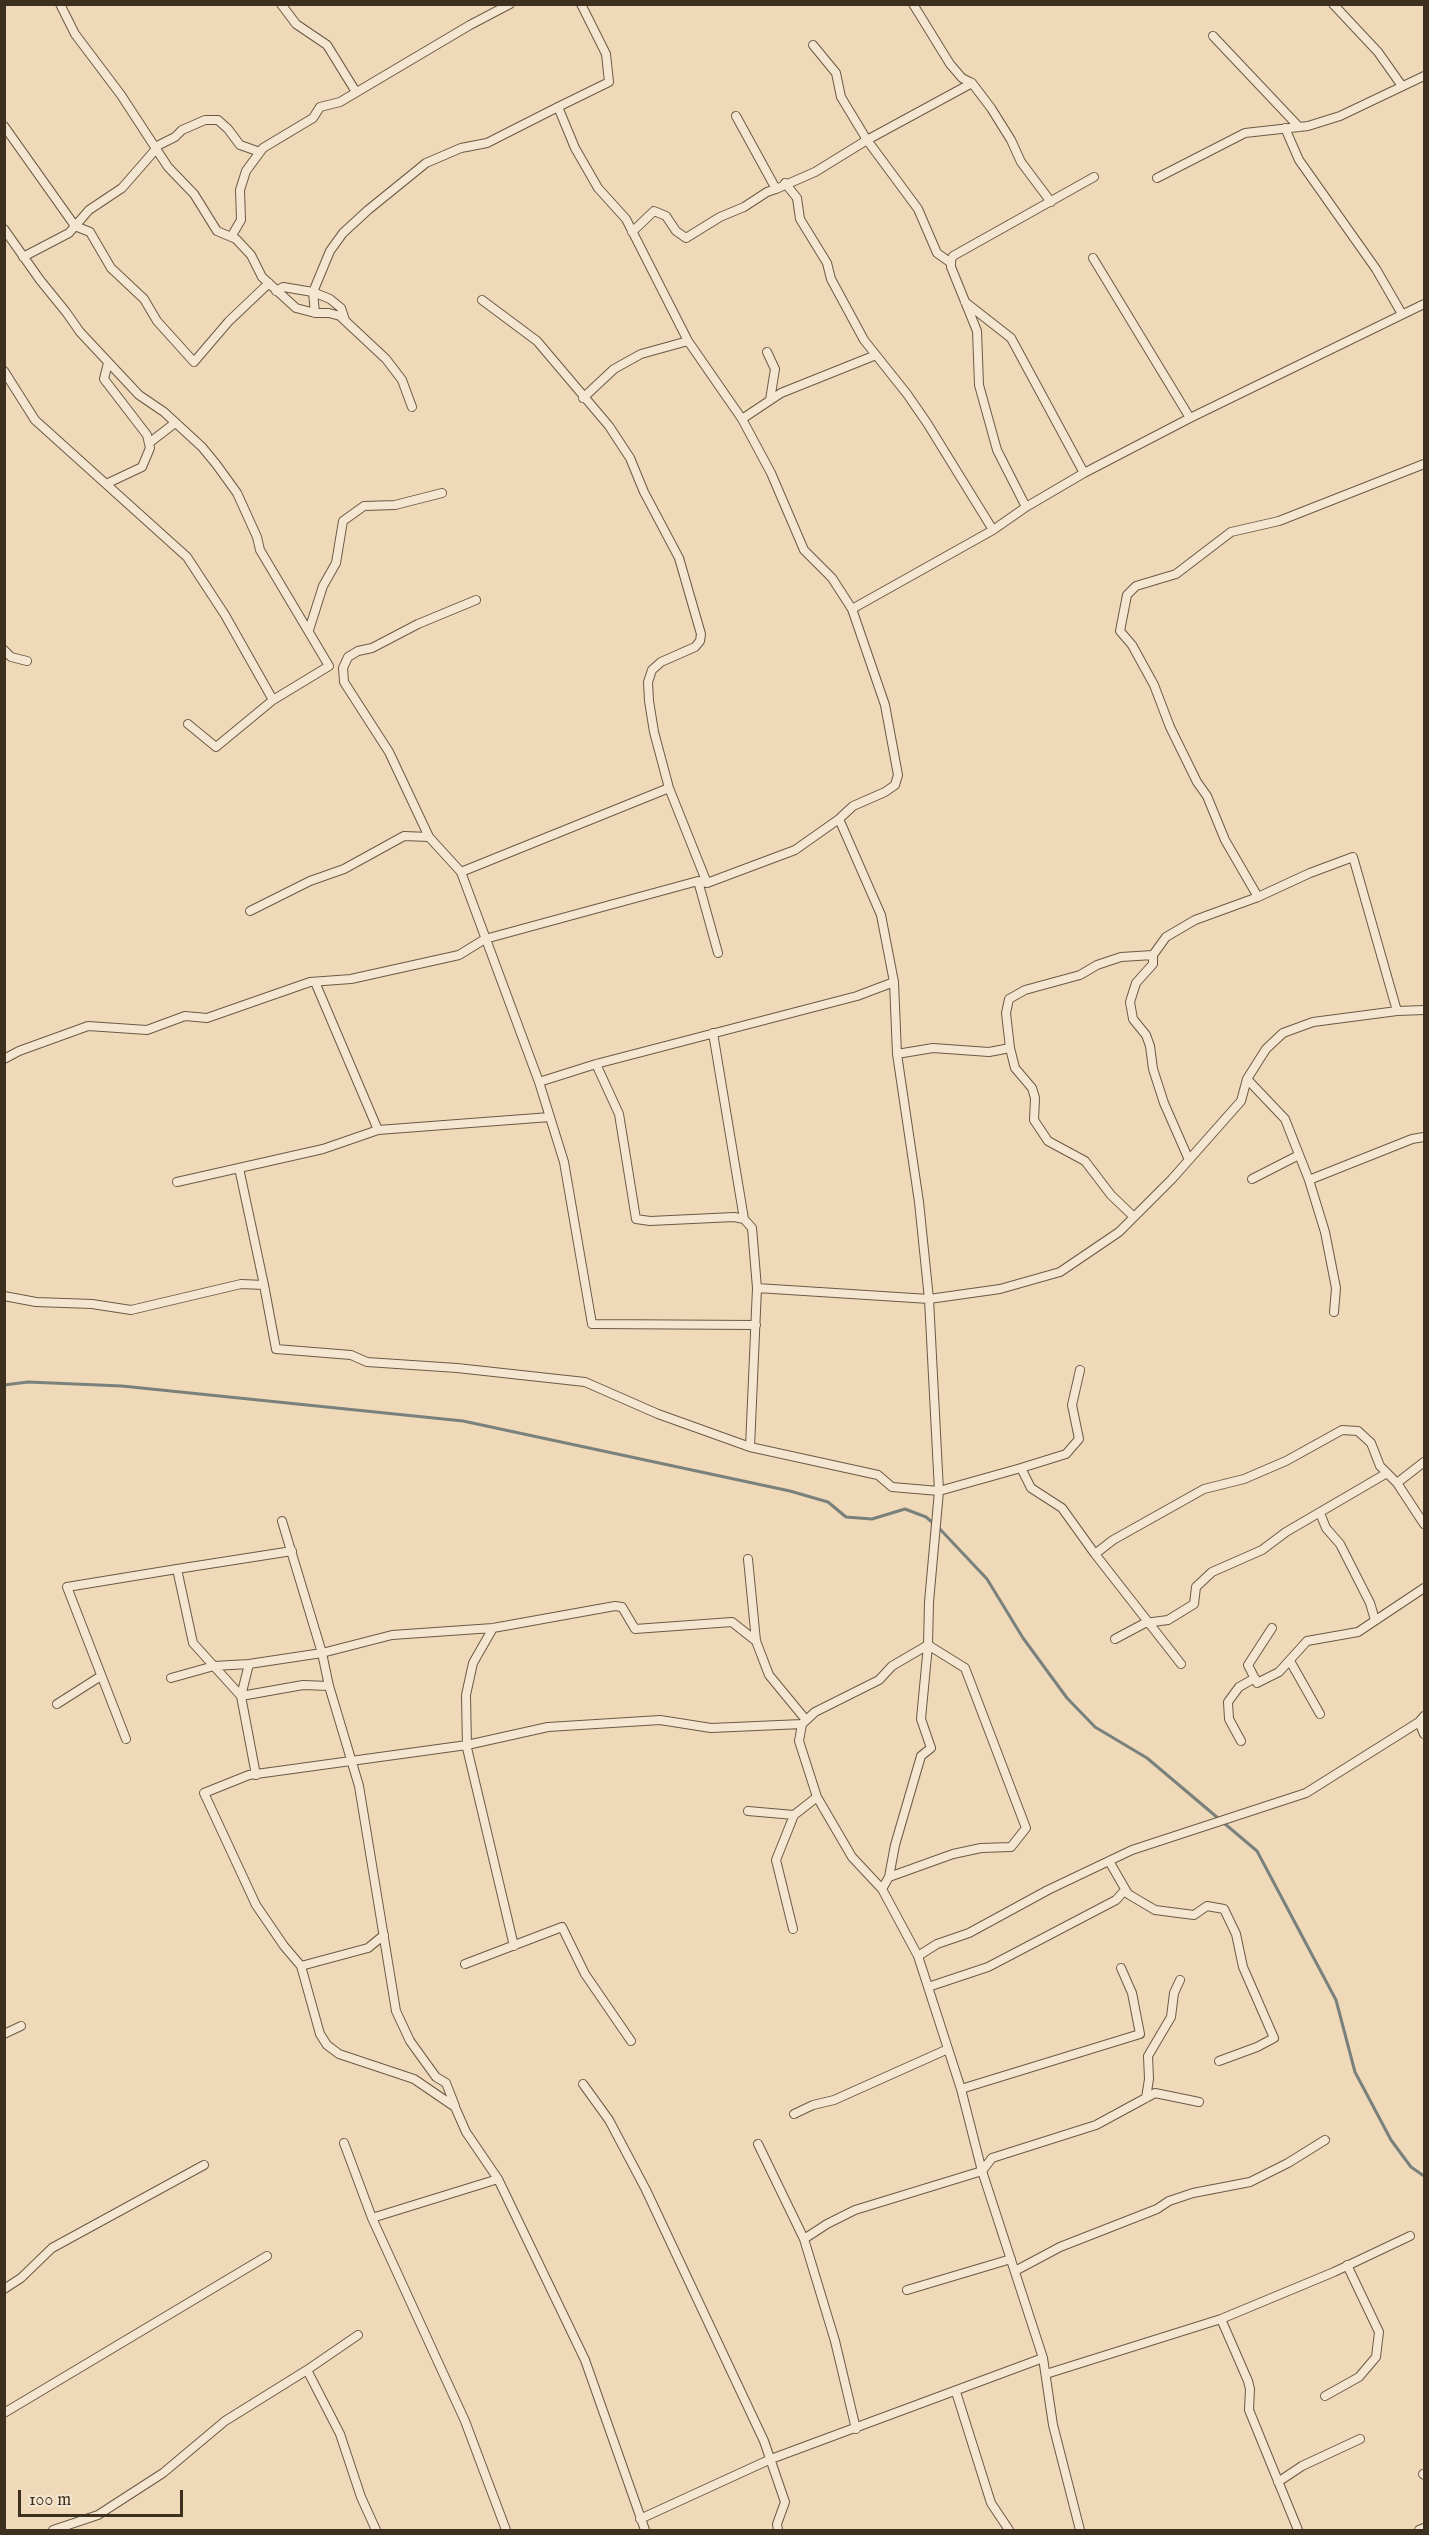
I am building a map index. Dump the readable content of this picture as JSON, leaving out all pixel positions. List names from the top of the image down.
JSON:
{
  "scale_bar": "100 m"
}
